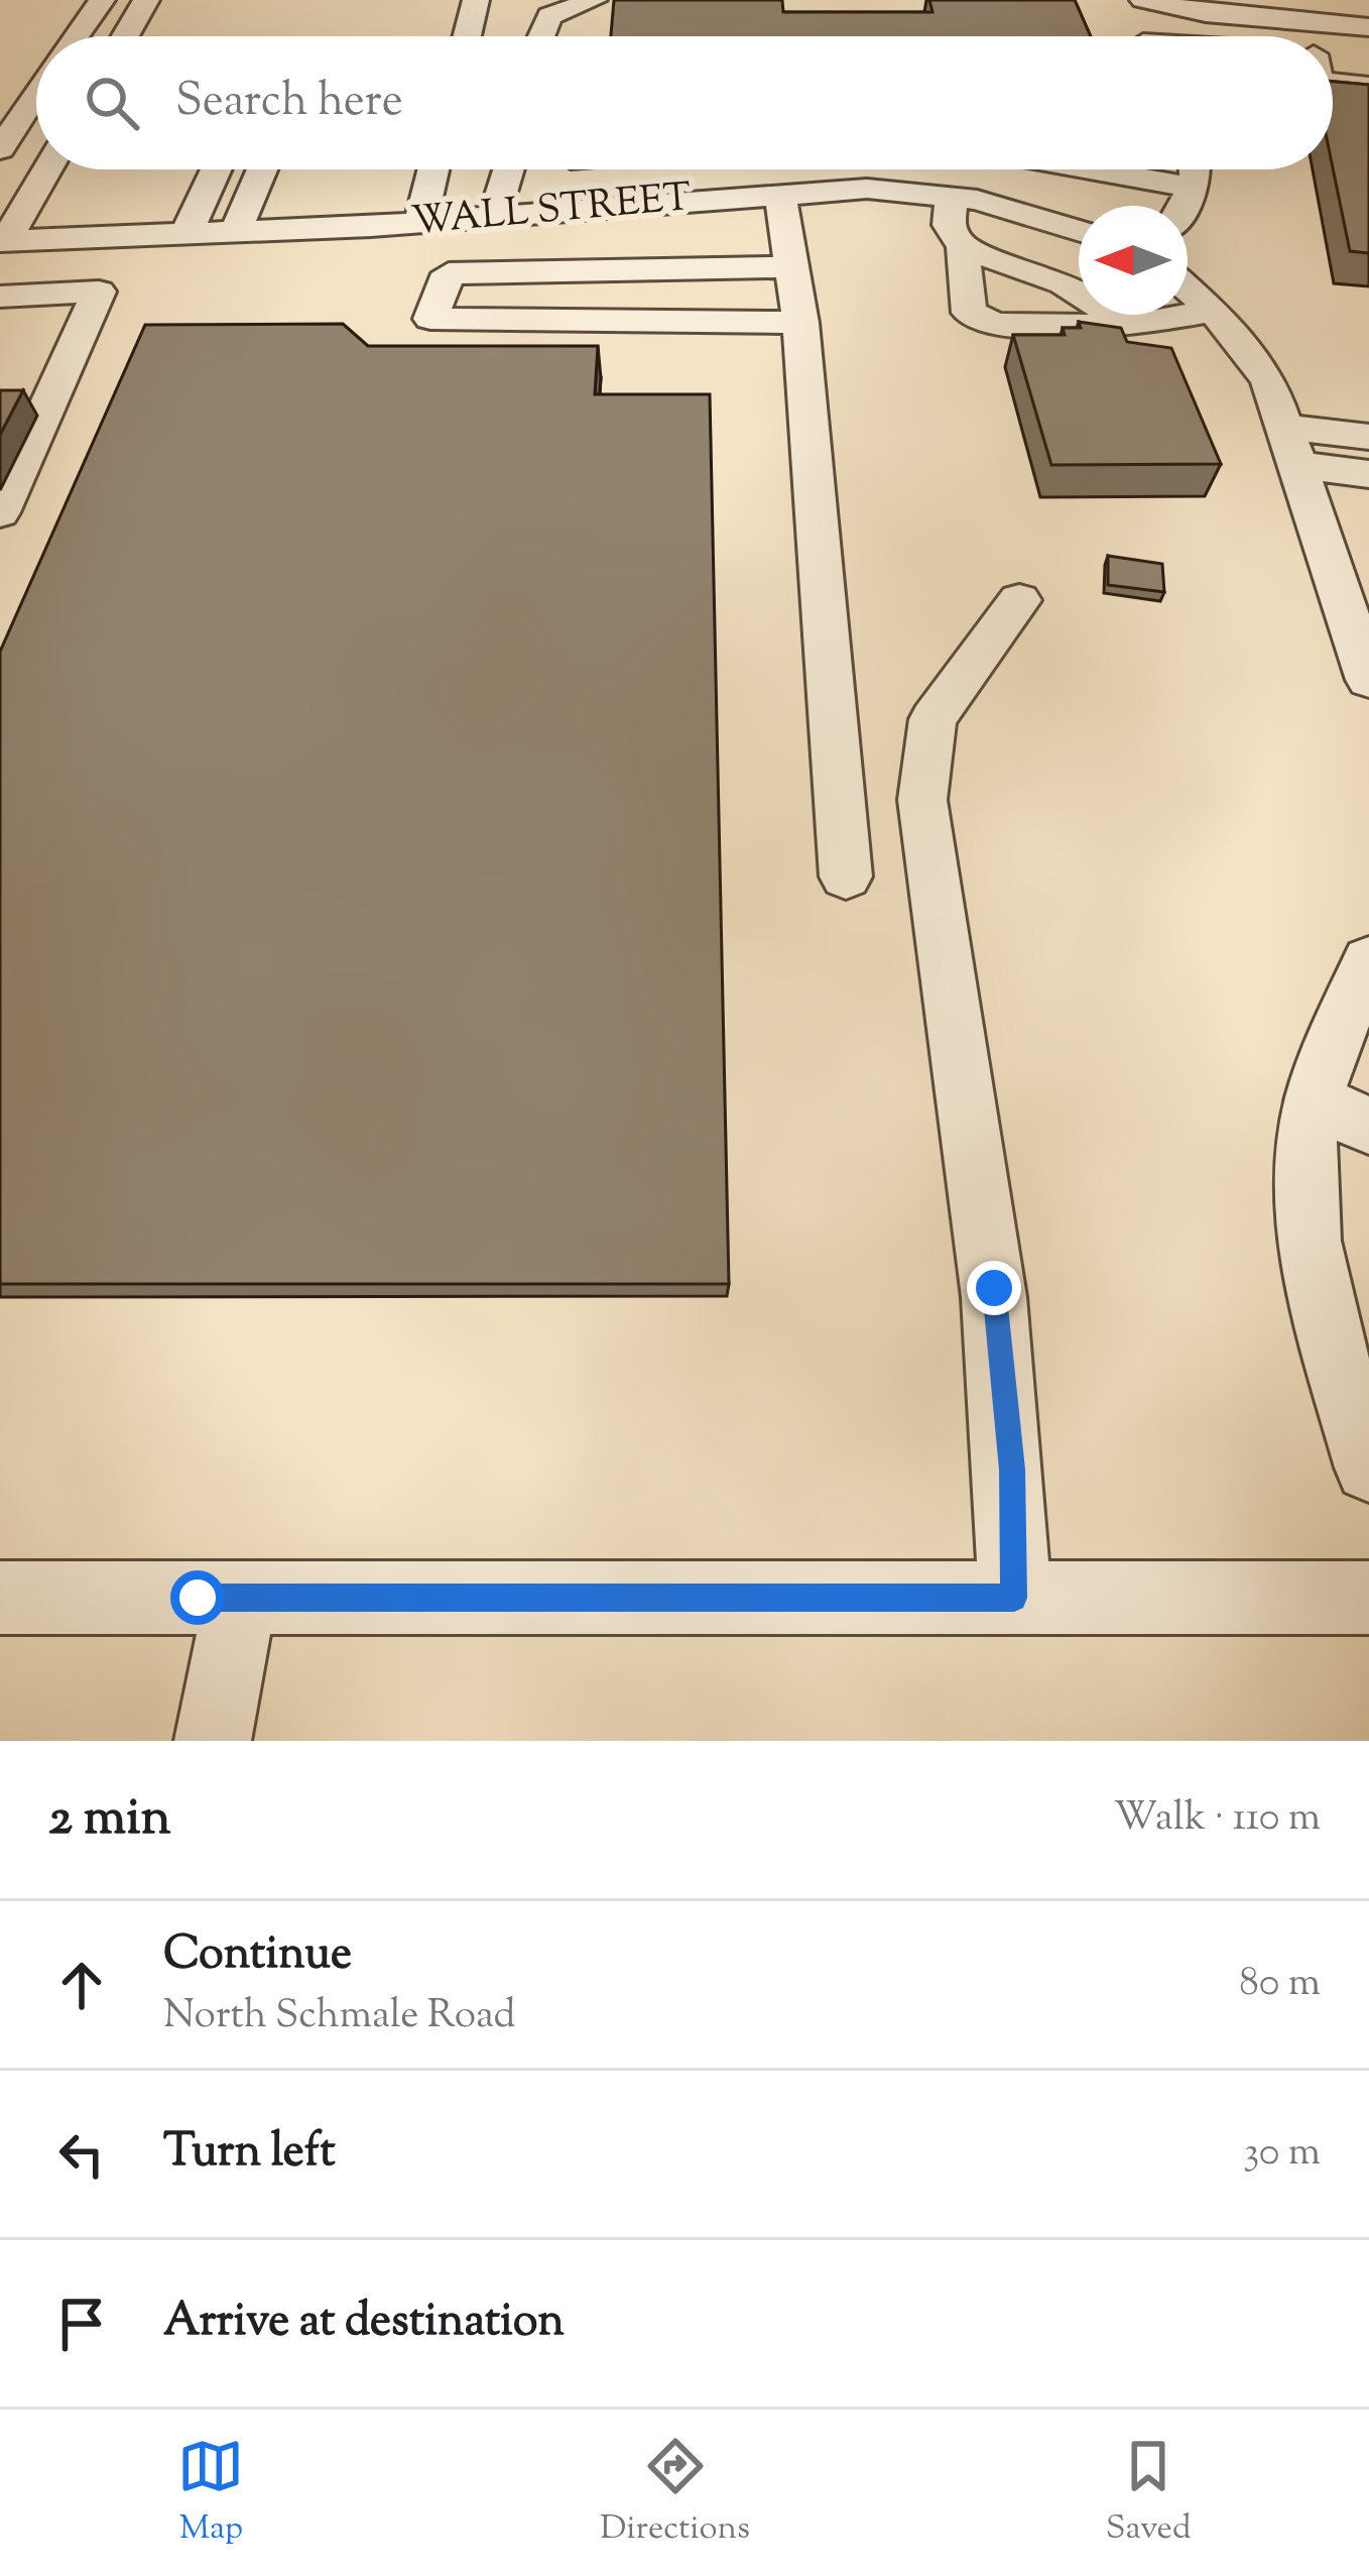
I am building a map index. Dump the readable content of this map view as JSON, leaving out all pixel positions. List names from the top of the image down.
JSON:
{
  "streets": {
    "street": ["WALL STREET"]
  },
  "north": "left",
  "page": {
    "search": "Search here",
    "heading": ["2 min", "Walk · 110 m"],
    "list": [
      ["Continue", "North Schmale Road", "80 m"],
      ["Turn left", "30 m"],
      "Arrive at destination"
    ],
    "nav": ["Map", "Directions", "Saved"]
  }
}
